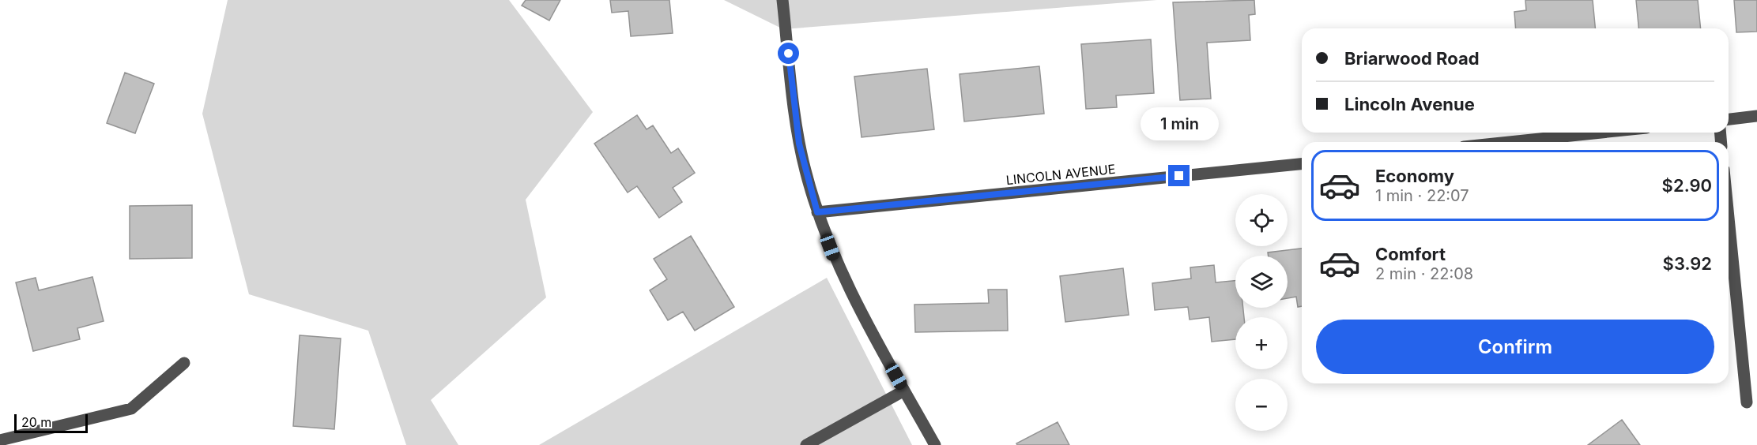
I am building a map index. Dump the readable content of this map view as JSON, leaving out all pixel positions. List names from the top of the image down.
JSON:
{
  "streets": {
    "street": ["LINCOLN AVENUE"]
  },
  "scale_bar": "20 m",
  "page": {
    "banner": ["Briarwood Road", "Lincoln Avenue"],
    "bubble": "1 min",
    "list": [
      {
        "name": "Economy",
        "note": "1 min · 22:07",
        "value": "$2.90"
      },
      {
        "name": "Comfort",
        "note": "2 min · 22:08",
        "value": "$3.92"
      }
    ],
    "map_buttons": ["+", "−"],
    "buttons": "Confirm",
    "scale": "20 m"
  }
}
